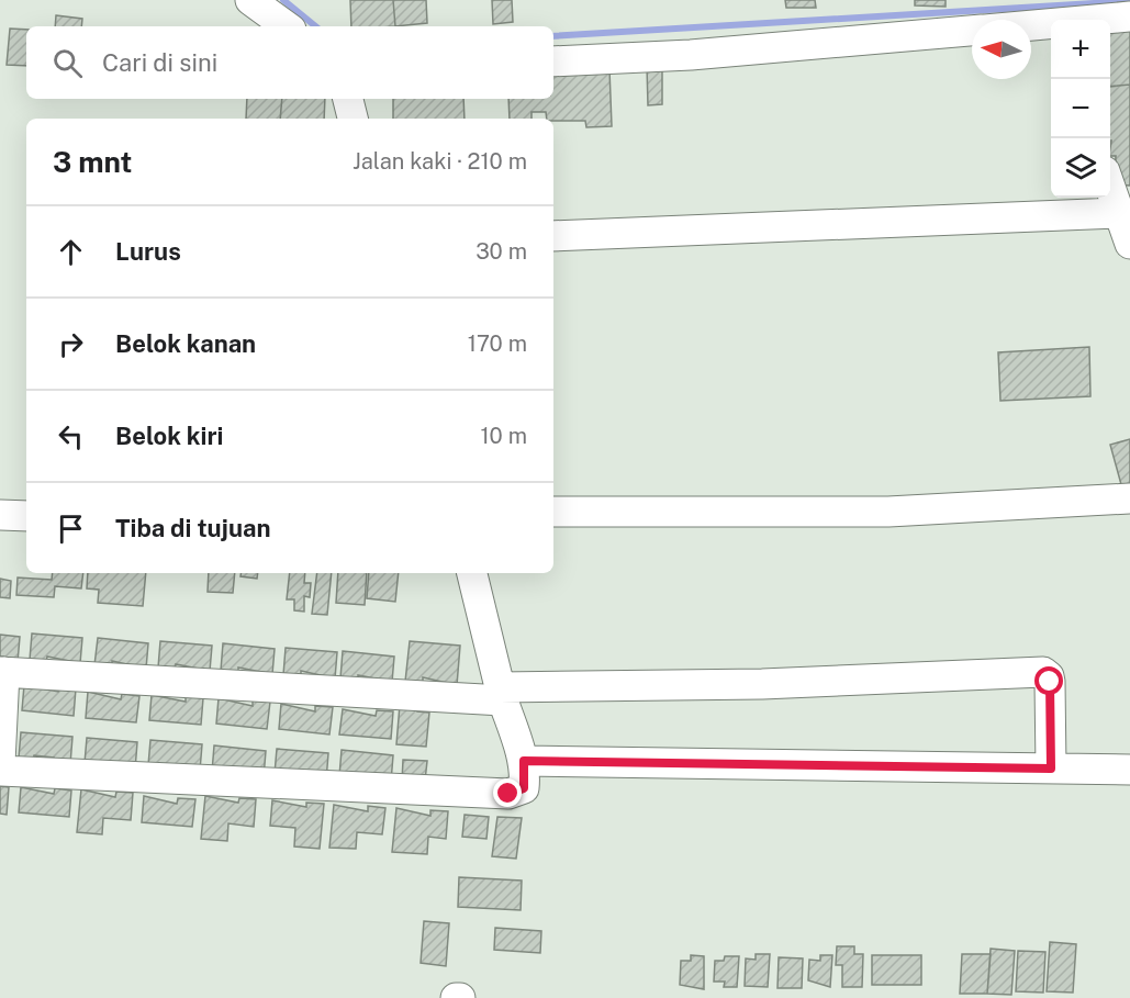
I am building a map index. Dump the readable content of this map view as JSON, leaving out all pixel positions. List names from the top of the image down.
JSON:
{
  "north": "left",
  "page": {
    "map_buttons": ["+", "−"],
    "search": "Cari di sini",
    "heading": ["3 mnt", "Jalan kaki · 210 m"],
    "list": [
      ["Lurus", "30 m"],
      ["Belok kanan", "170 m"],
      ["Belok kiri", "10 m"],
      "Tiba di tujuan"
    ]
  }
}
